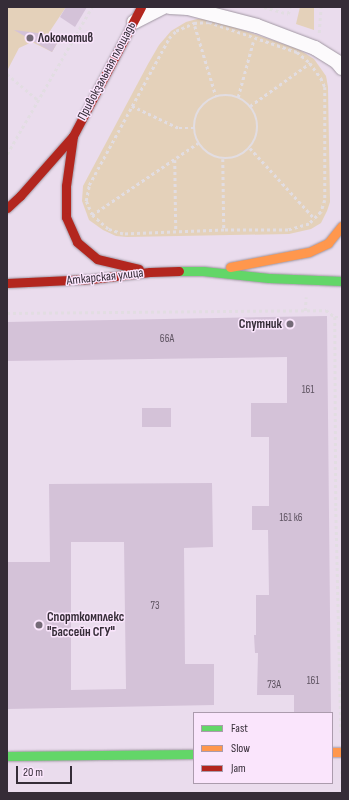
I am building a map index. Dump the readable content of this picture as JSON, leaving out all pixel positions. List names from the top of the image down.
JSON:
{
  "streets": {
    "street": ["Привокзальная площадь", "Аткарская улица"]
  },
  "crossings": [
    ["Привокзальная площадь", "Аткарская улица"]
  ],
  "places": ["Локомотив", "Спутник", "Спорткомплекс \"Бассейн СГУ\""],
  "house_numbers": [
    "66А",
    "161",
    "161 к6",
    "73",
    "161",
    "73А"
  ],
  "legend": ["Fast", "Slow", "Jam"],
  "scale_bar": "20 m"
}
